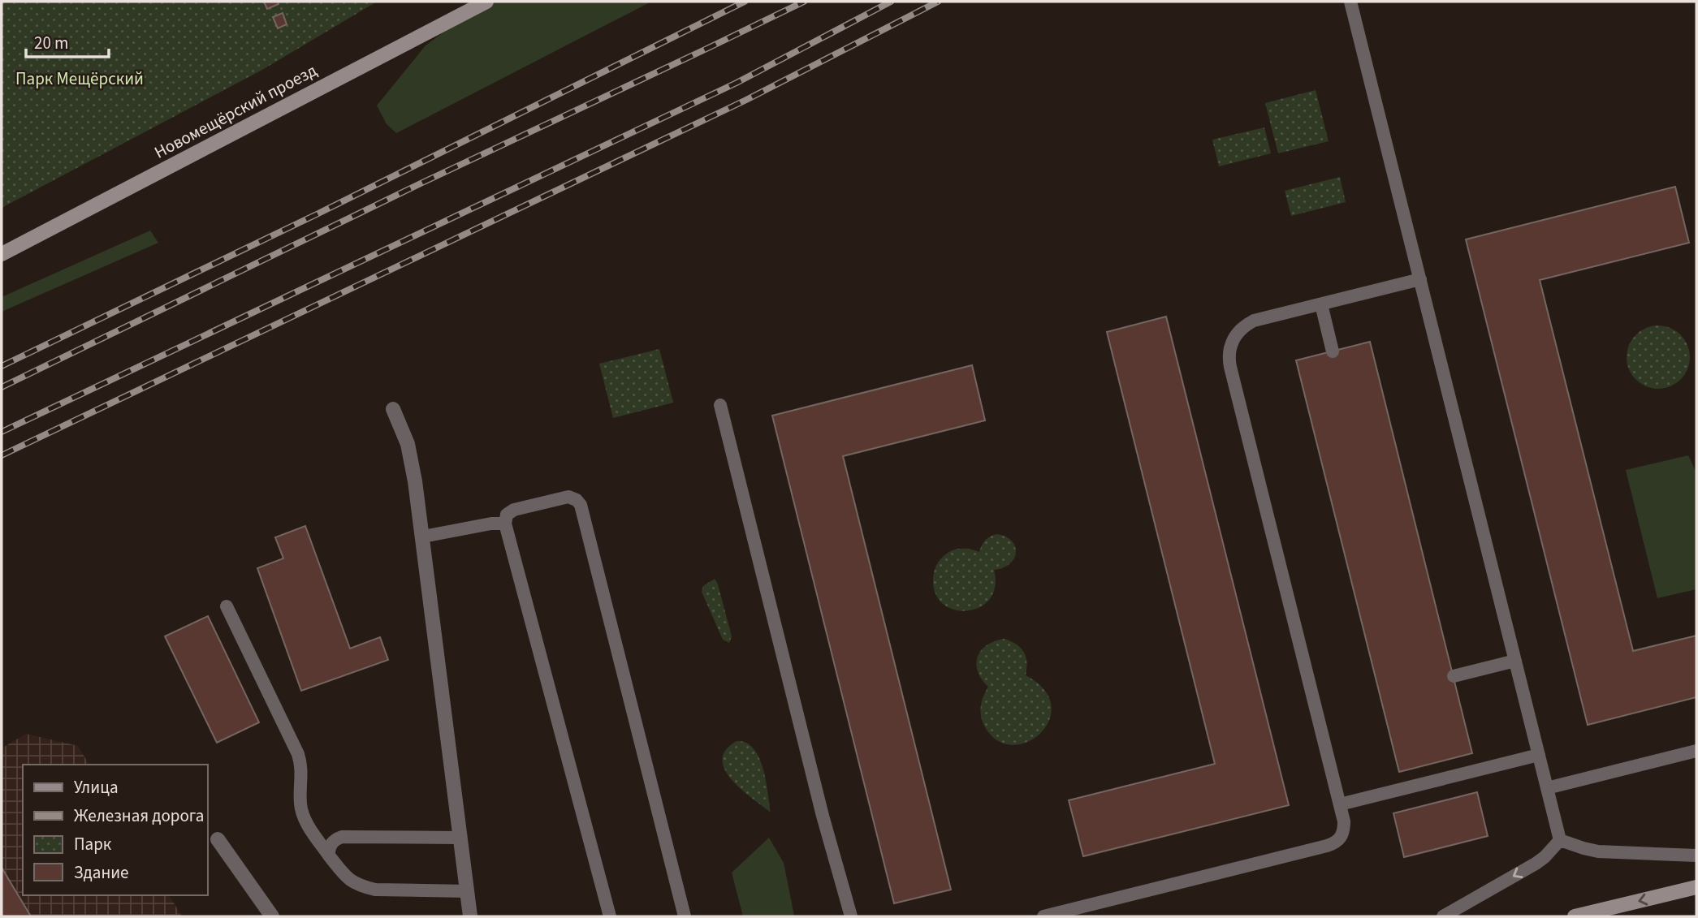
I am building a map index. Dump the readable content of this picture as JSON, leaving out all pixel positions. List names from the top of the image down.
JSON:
{
  "streets": {
    "street": ["Новомещёрский проезд"]
  },
  "parks": ["Парк Мещёрский"],
  "legend": [
    "Улица",
    "Железная дорога",
    "Парк",
    "Здание"
  ],
  "scale_bar": "20 m"
}
